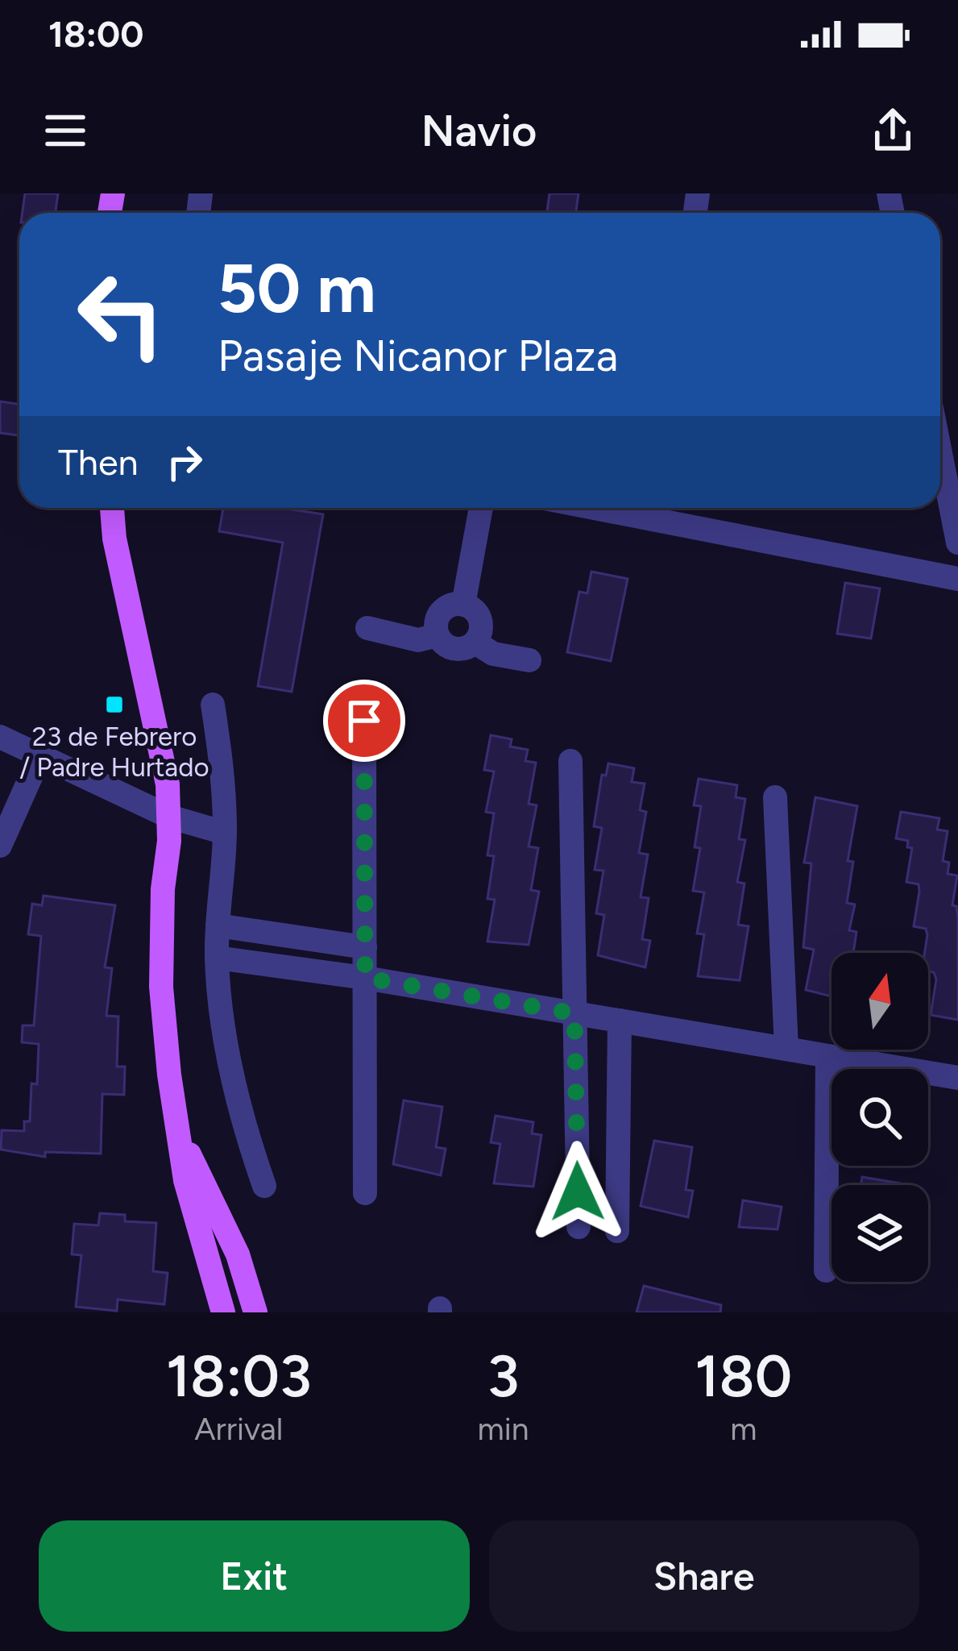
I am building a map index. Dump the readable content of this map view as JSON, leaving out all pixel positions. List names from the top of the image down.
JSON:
{
  "places": {
    "transit": ["23 de Febrero / Padre Hurtado"]
  },
  "north": "top",
  "page": {
    "status": "18:00",
    "header": "Navio",
    "turn": ["50 m", "Pasaje Nicanor Plaza"],
    "then": "Then",
    "eta": [
      "18:03",
      "Arrival",
      "3",
      "min",
      "180",
      "m"
    ],
    "buttons": ["Exit", "Share"]
  }
}
